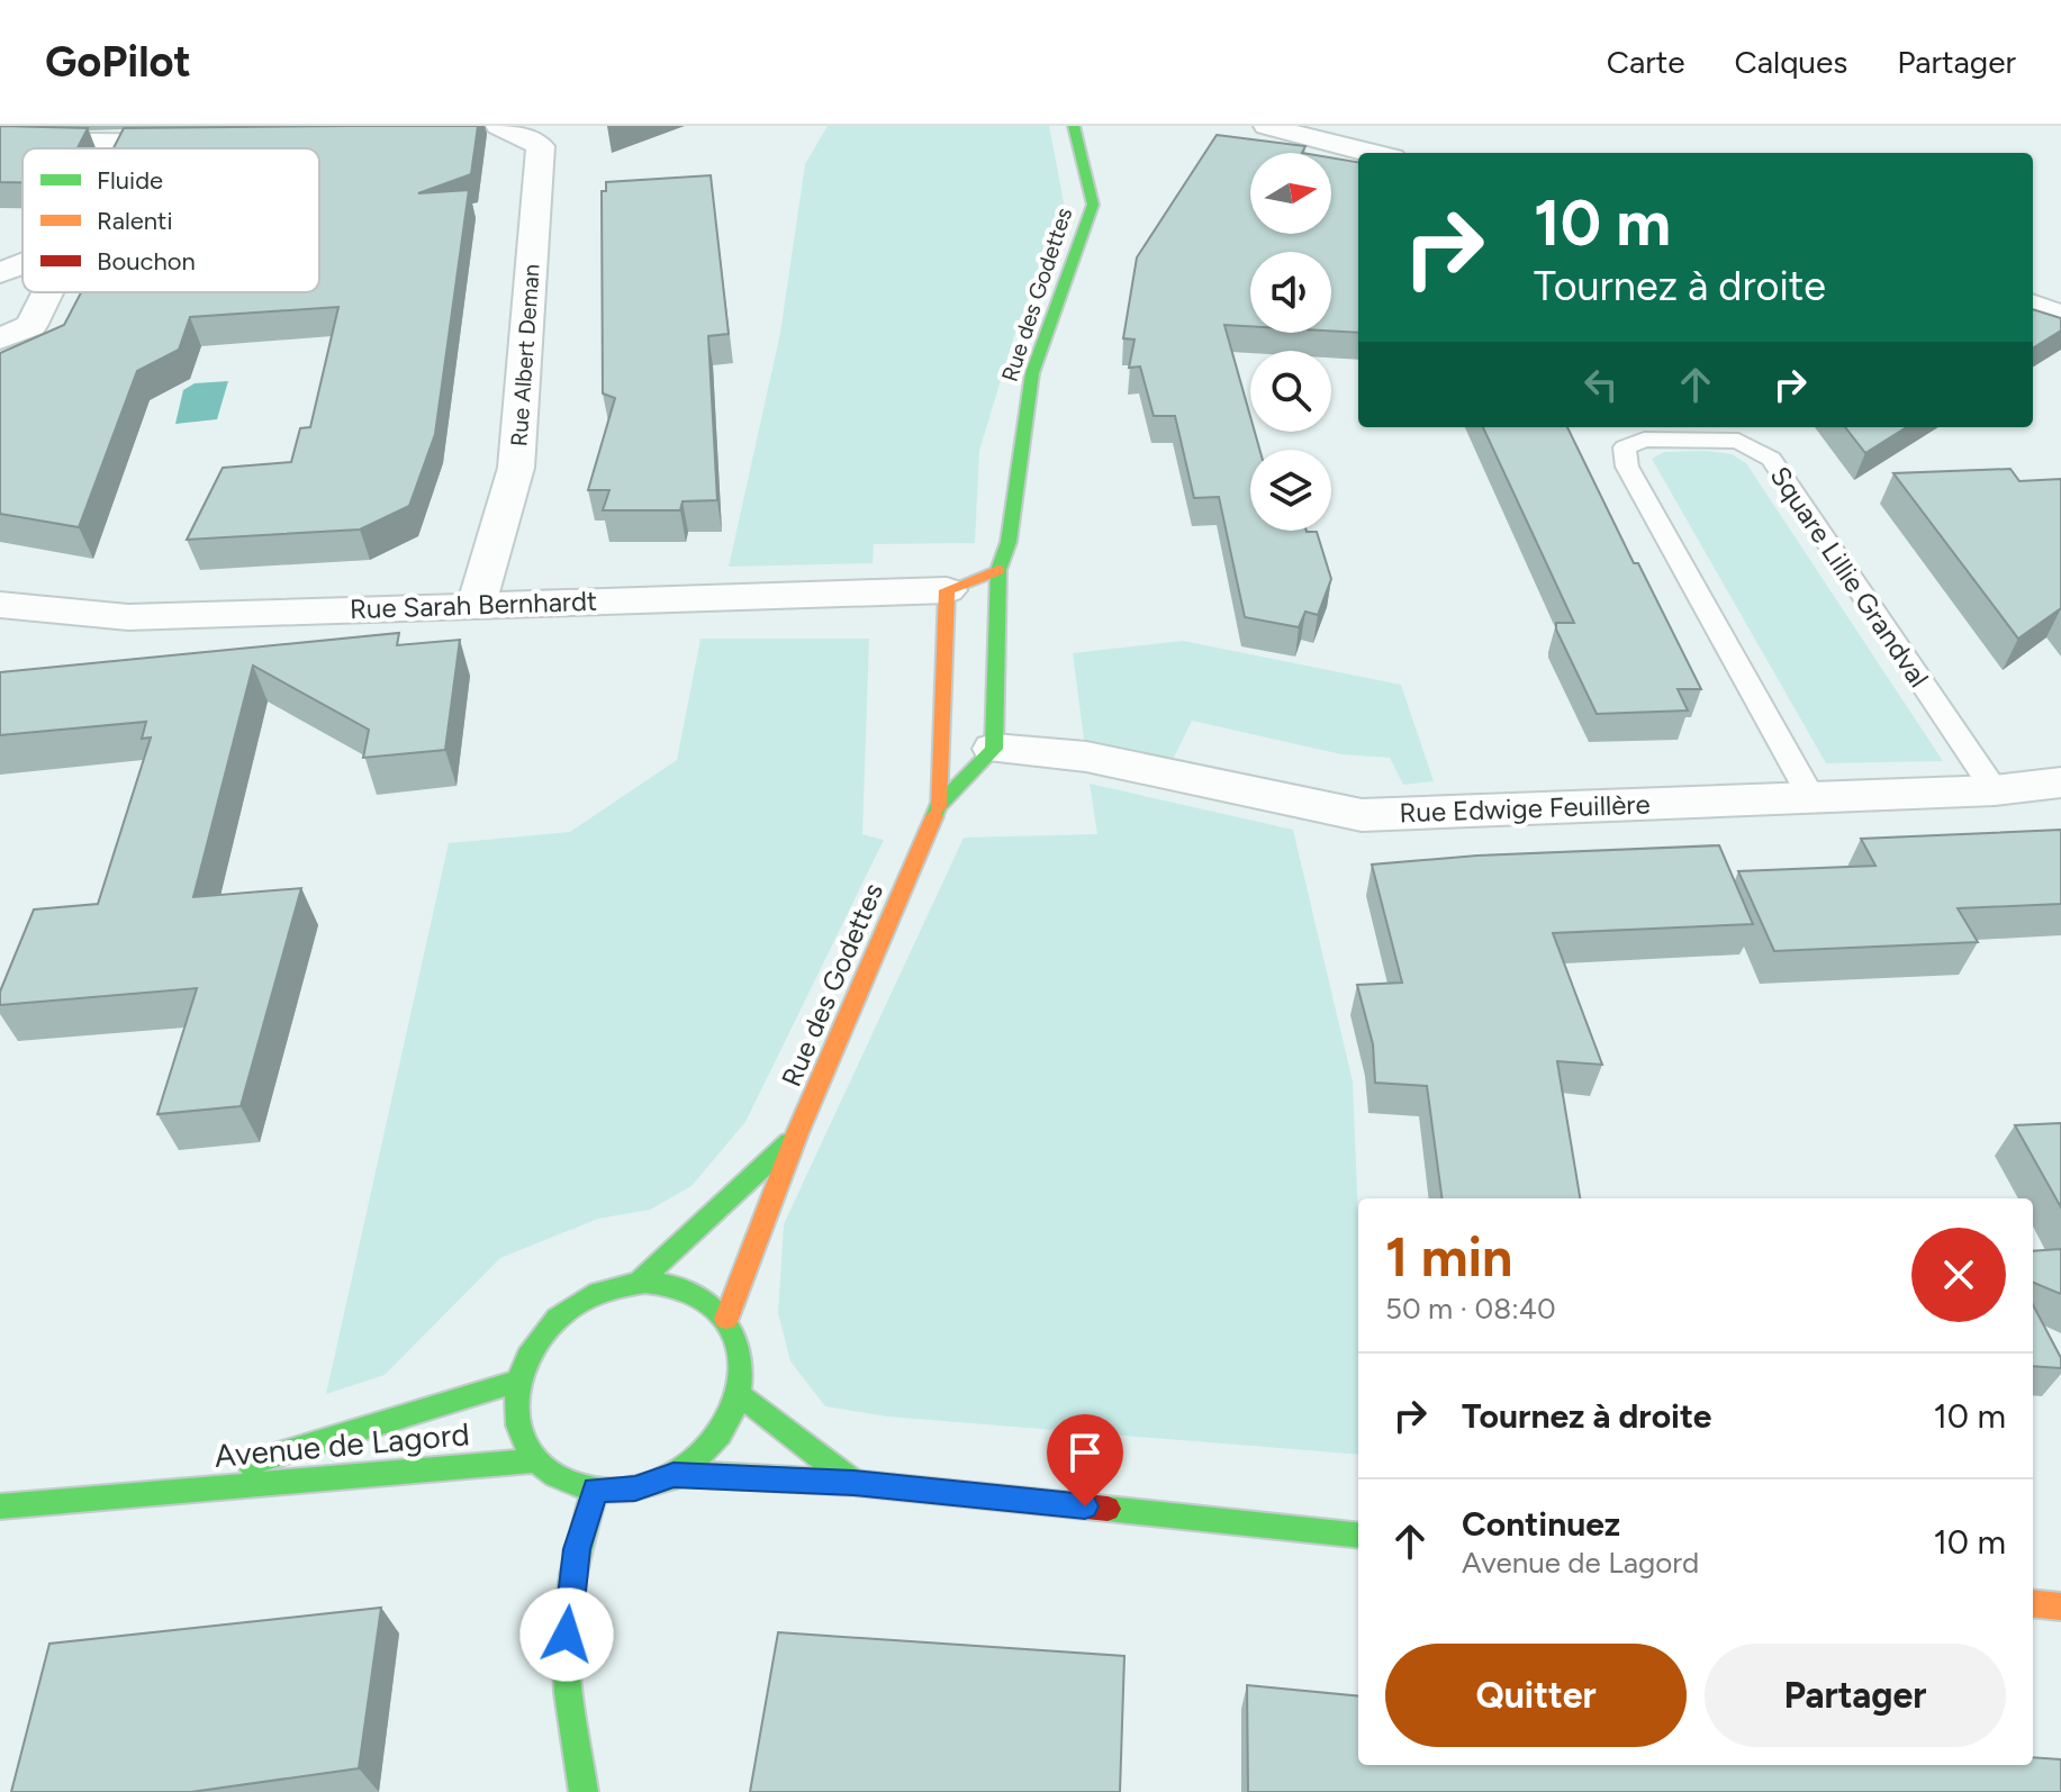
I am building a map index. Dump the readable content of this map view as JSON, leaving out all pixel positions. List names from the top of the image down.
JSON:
{
  "streets": {
    "street": [
      "Rue des Godettes",
      "Rue Albert Deman",
      "Rue Sarah Bernhardt",
      "Rue Edwige Feuillère",
      "Avenue de Lagord"
    ],
    "lane": ["Square Lillie Grandval"]
  },
  "crossings": [
    ["Rue des Godettes", "Rue Edwige Feuillère"],
    ["Rue des Godettes", "Avenue de Lagord"],
    ["Rue Albert Deman", "Rue Sarah Bernhardt"],
    ["Square Lillie Grandval", "Rue Edwige Feuillère"]
  ],
  "legend": ["Fluide", "Ralenti", "Bouchon"],
  "north": "right",
  "page": {
    "header": "GoPilot",
    "nav": ["Carte", "Calques", "Partager"],
    "turn": ["10 m", "Tournez à droite"],
    "heading": ["1 min", "50 m · 08:40"],
    "list": [
      {
        "name": "Tournez à droite",
        "value": "10 m"
      },
      {
        "name": "Continuez",
        "note": "Avenue de Lagord",
        "value": "10 m"
      }
    ],
    "buttons": ["Quitter", "Partager"]
  }
}
